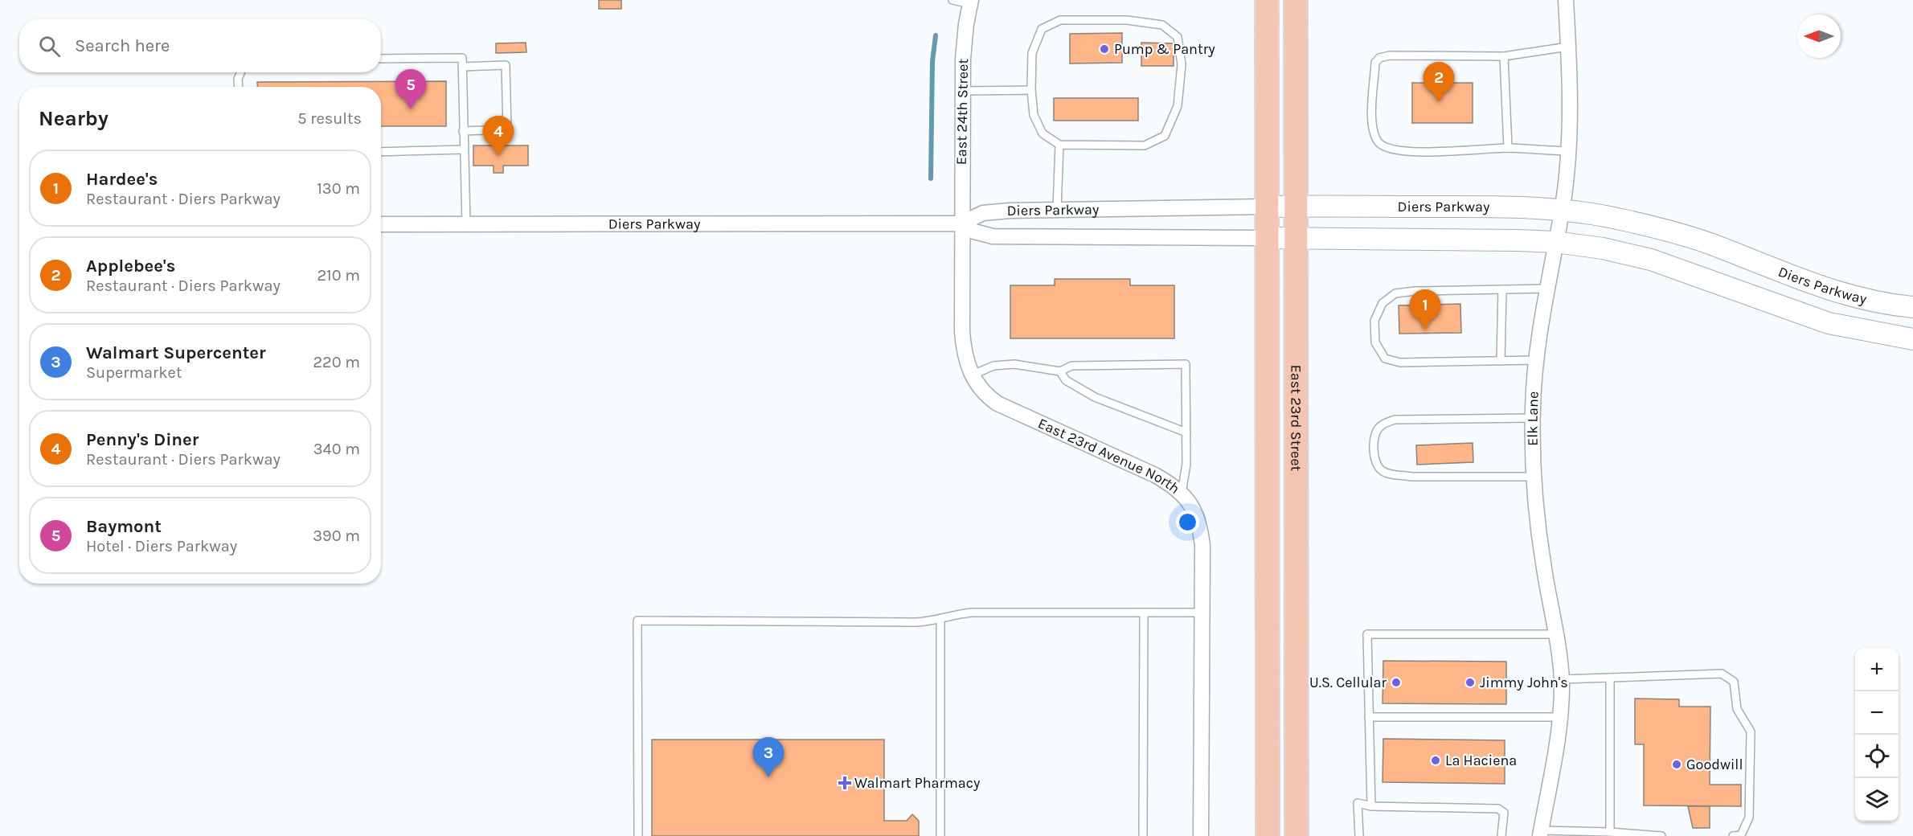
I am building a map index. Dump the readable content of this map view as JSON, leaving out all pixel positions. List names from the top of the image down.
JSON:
{
  "streets": {
    "main road": ["Diers Parkway", "East 23rd Street"],
    "street": ["East 24th Street", "Elk Lane", "East 23rd Avenue North"]
  },
  "crossings": [
    ["East 24th Street", "Diers Parkway"],
    ["East 24th Street", "East 23rd Avenue North"],
    ["Diers Parkway", "East 23rd Street"],
    ["Diers Parkway", "Elk Lane"],
    ["Diers Parkway", "East 23rd Avenue North"]
  ],
  "places": {
    "other": [
      "Pump & Pantry",
      "U.S. Cellular",
      "Jimmy John's",
      "La Haciena",
      "Goodwill"
    ],
    "health": ["Walmart Pharmacy"]
  },
  "north": "left",
  "page": {
    "search": "Search here",
    "pins": [
      "2",
      "5",
      "4",
      "1",
      "3"
    ],
    "heading": ["Nearby", "5 results"],
    "list": [
      {
        "mark": "1",
        "name": "Hardee's",
        "note": "Restaurant · Diers Parkway",
        "value": "130 m"
      },
      {
        "mark": "2",
        "name": "Applebee's",
        "note": "Restaurant · Diers Parkway",
        "value": "210 m"
      },
      {
        "mark": "3",
        "name": "Walmart Supercenter",
        "note": "Supermarket",
        "value": "220 m"
      },
      {
        "mark": "4",
        "name": "Penny's Diner",
        "note": "Restaurant · Diers Parkway",
        "value": "340 m"
      },
      {
        "mark": "5",
        "name": "Baymont",
        "note": "Hotel · Diers Parkway",
        "value": "390 m"
      }
    ],
    "map_buttons": ["+", "−"]
  }
}
